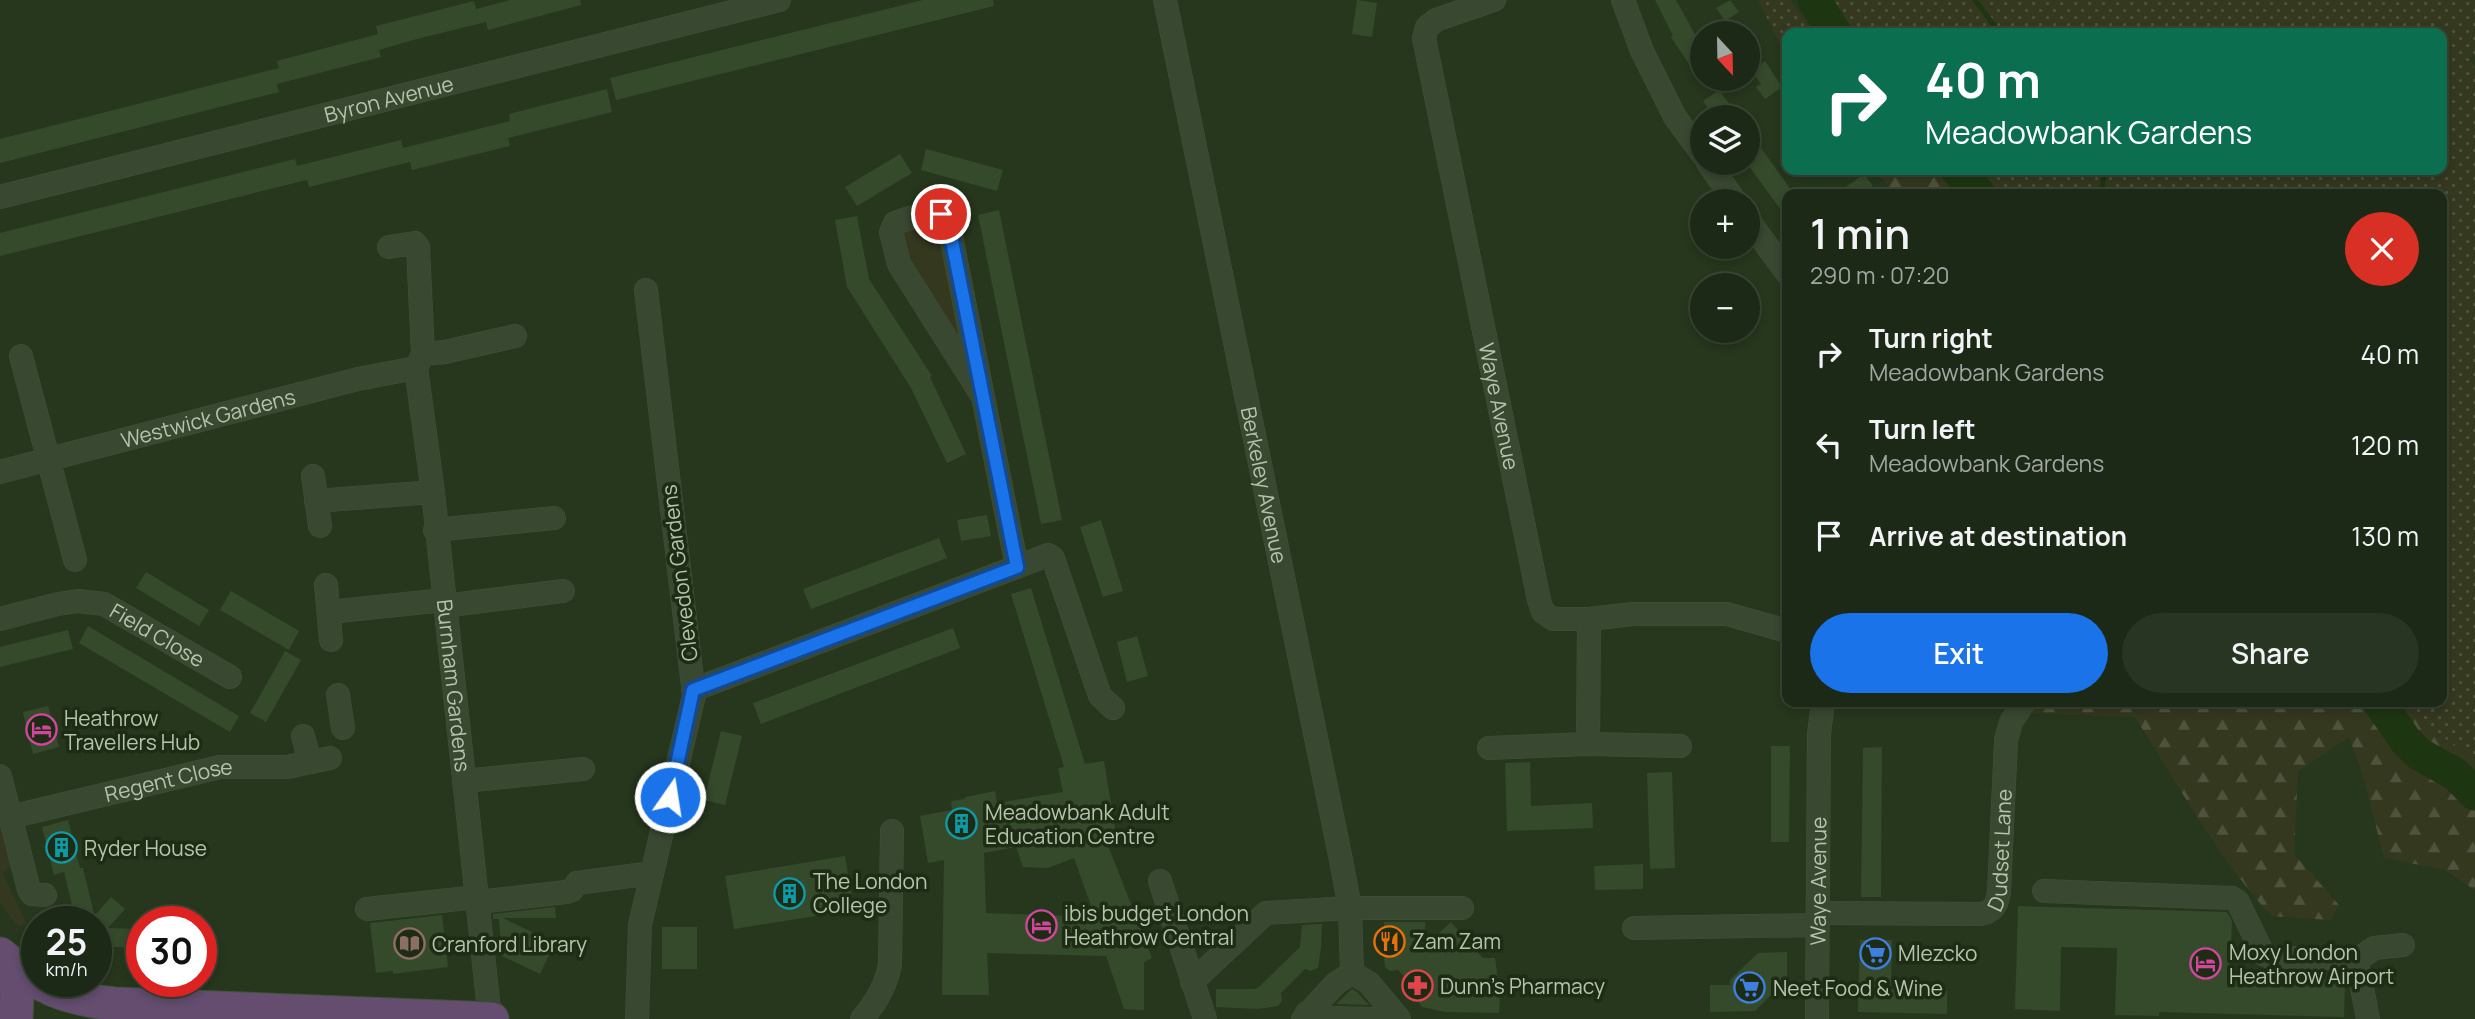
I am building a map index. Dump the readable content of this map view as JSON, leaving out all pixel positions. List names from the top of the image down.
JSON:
{
  "streets": {
    "street": [
      "Byron Avenue",
      "Waye Avenue",
      "Westwick Gardens",
      "Berkeley Avenue",
      "Clevedon Gardens",
      "Field Close",
      "Burnham Gardens",
      "Regent Close",
      "Dudset Lane"
    ]
  },
  "crossings": [
    ["Waye Avenue", "Dudset Lane"],
    ["Westwick Gardens", "Burnham Gardens"]
  ],
  "places": {
    "hotel": ["Heathrow Travellers Hub", "ibis budget London Heathrow Central", "Moxy London Heathrow Airport"],
    "building": ["Meadowbank Adult Education Centre", "Ryder House", "The London College"],
    "restaurant": ["Zam Zam"],
    "library": ["Cranford Library"],
    "supermarket": ["Mlezcko", "Neet Food & Wine"],
    "pharmacy": ["Dunn's Pharmacy"]
  },
  "north": "bottom",
  "page": {
    "map_buttons": ["+", "−"],
    "turn": ["40 m", "Meadowbank Gardens"],
    "heading": ["1 min", "290 m · 07:20"],
    "list": [
      {
        "name": "Turn right",
        "note": "Meadowbank Gardens",
        "value": "40 m"
      },
      {
        "name": "Turn left",
        "note": "Meadowbank Gardens",
        "value": "120 m"
      },
      {
        "name": "Arrive at destination",
        "value": "130 m"
      }
    ],
    "buttons": ["Exit", "Share"],
    "speed": "25 km/h",
    "limit": "30"
  }
}
